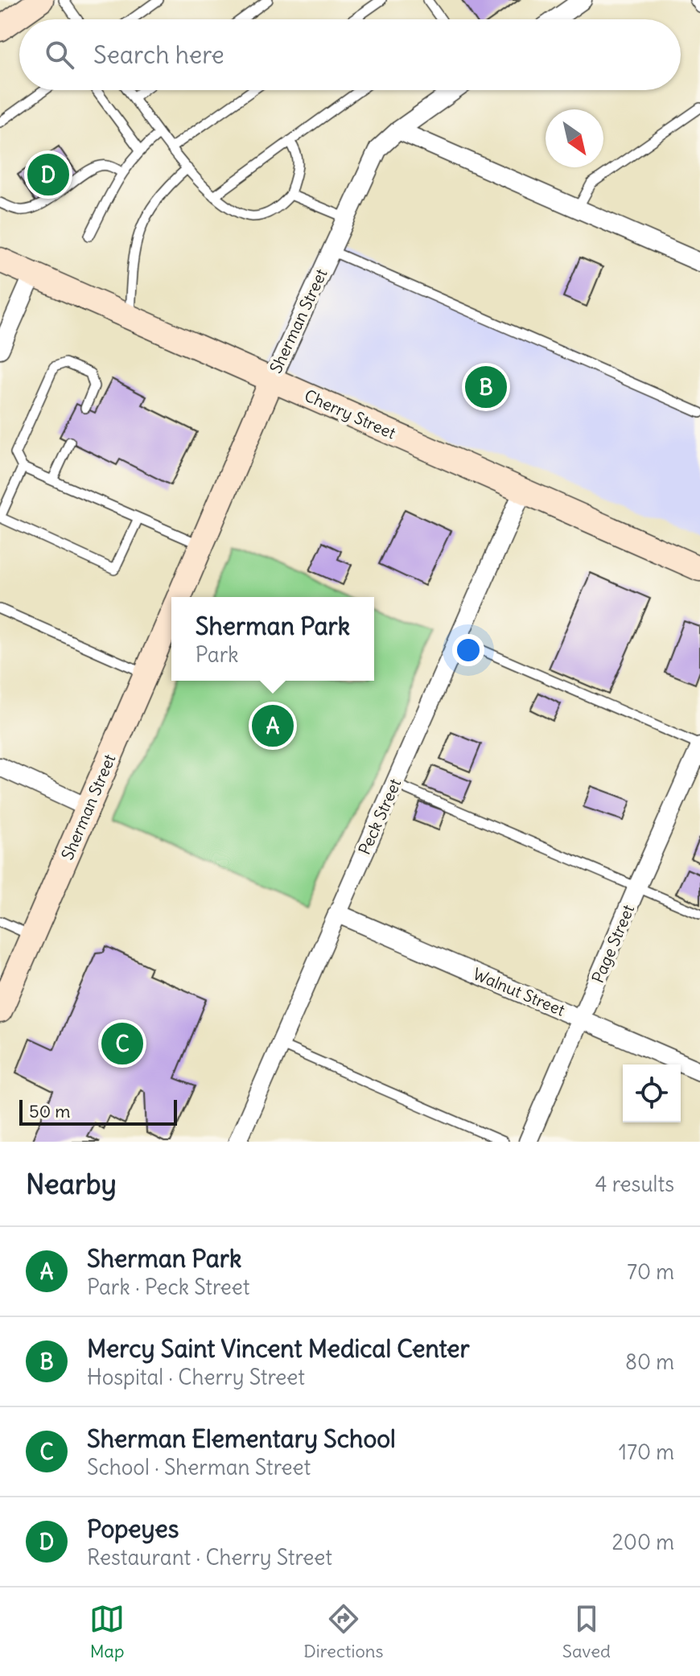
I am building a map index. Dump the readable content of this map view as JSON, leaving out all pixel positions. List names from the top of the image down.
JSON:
{
  "streets": {
    "main road": ["Sherman Street", "Cherry Street"],
    "street": ["Peck Street", "Page Street", "Walnut Street"]
  },
  "crossings": [
    ["Sherman Street", "Cherry Street"],
    ["Cherry Street", "Peck Street"],
    ["Peck Street", "Walnut Street"],
    ["Page Street", "Walnut Street"]
  ],
  "scale_bar": "50 m",
  "north": "bottom right",
  "page": {
    "search": "Search here",
    "pins": [
      "D",
      "B",
      "A",
      "C"
    ],
    "popup": ["Sherman Park", "Park"],
    "scale": "50 m",
    "heading": ["Nearby", "4 results"],
    "list": [
      {
        "mark": "A",
        "name": "Sherman Park",
        "note": "Park · Peck Street",
        "value": "70 m"
      },
      {
        "mark": "B",
        "name": "Mercy Saint Vincent Medical Center",
        "note": "Hospital · Cherry Street",
        "value": "80 m"
      },
      {
        "mark": "C",
        "name": "Sherman Elementary School",
        "note": "School · Sherman Street",
        "value": "170 m"
      },
      {
        "mark": "D",
        "name": "Popeyes",
        "note": "Restaurant · Cherry Street",
        "value": "200 m"
      }
    ],
    "nav": ["Map", "Directions", "Saved"]
  }
}
